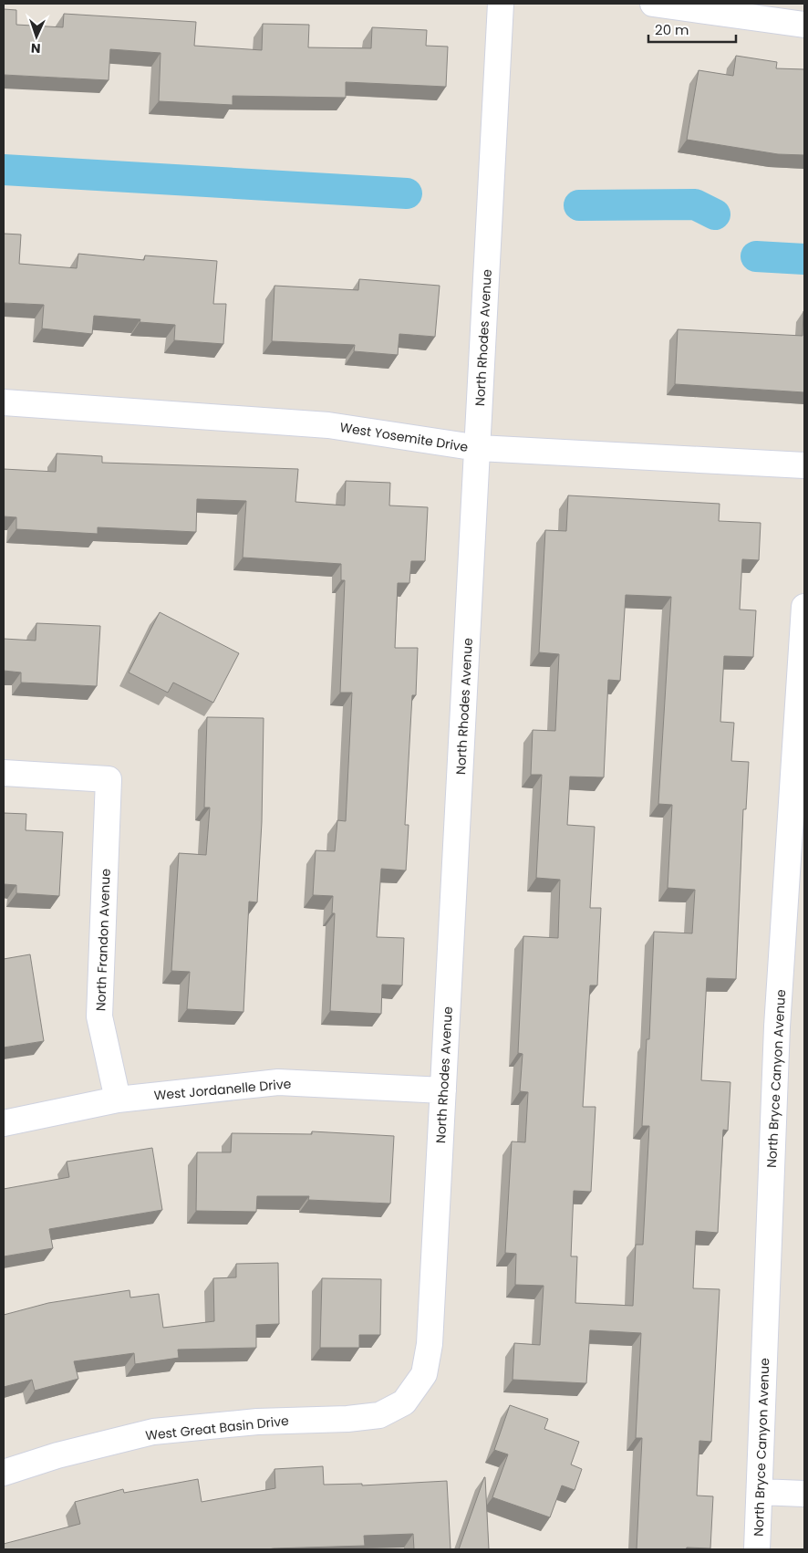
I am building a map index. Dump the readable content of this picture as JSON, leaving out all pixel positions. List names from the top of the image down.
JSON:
{
  "streets": {
    "street": [
      "North Rhodes Avenue",
      "West Yosemite Drive",
      "North Frandon Avenue",
      "North Bryce Canyon Avenue",
      "West Jordanelle Drive",
      "West Great Basin Drive"
    ]
  },
  "crossings": [
    ["North Rhodes Avenue", "West Yosemite Drive"],
    ["North Rhodes Avenue", "West Jordanelle Drive"],
    ["North Rhodes Avenue", "West Great Basin Drive"],
    ["North Frandon Avenue", "West Jordanelle Drive"]
  ],
  "scale_bar": "20 m",
  "north": "bottom"
}
